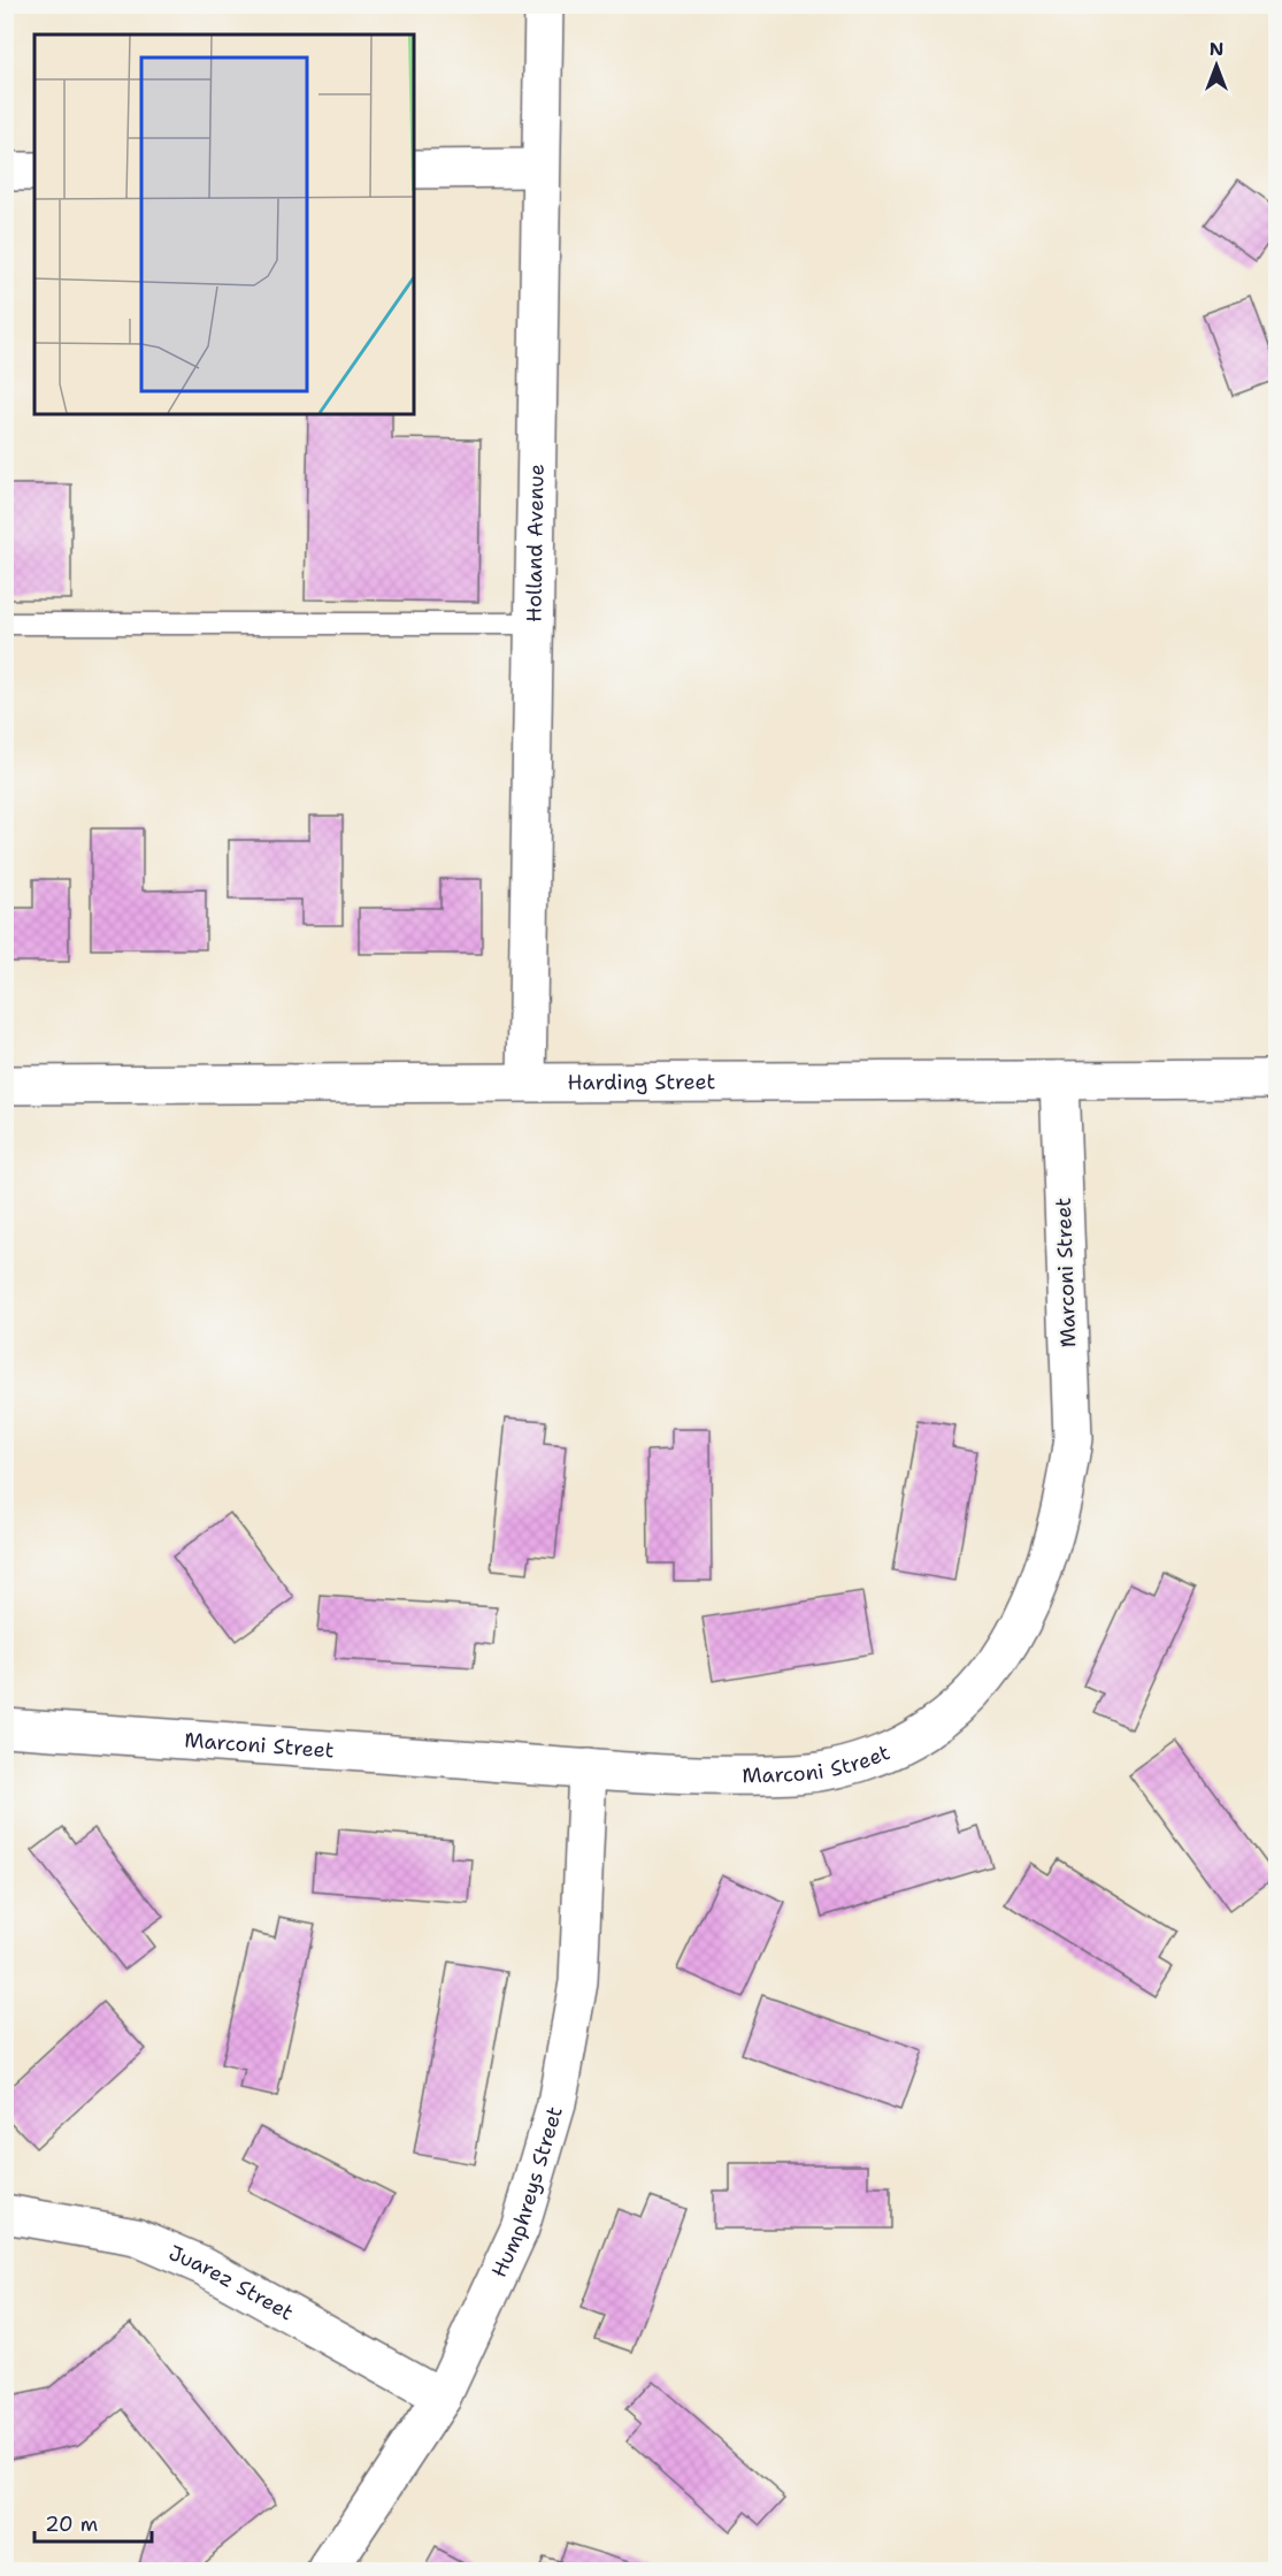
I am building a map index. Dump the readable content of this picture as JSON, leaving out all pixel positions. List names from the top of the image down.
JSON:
{
  "streets": {
    "street": [
      "Holland Avenue",
      "Harding Street",
      "Marconi Street",
      "Humphreys Street",
      "Juarez Street"
    ]
  },
  "crossings": [
    ["Holland Avenue", "Harding Street"],
    ["Harding Street", "Marconi Street"],
    ["Marconi Street", "Humphreys Street"],
    ["Humphreys Street", "Juarez Street"]
  ],
  "scale_bar": "20 m",
  "north": "top"
}
